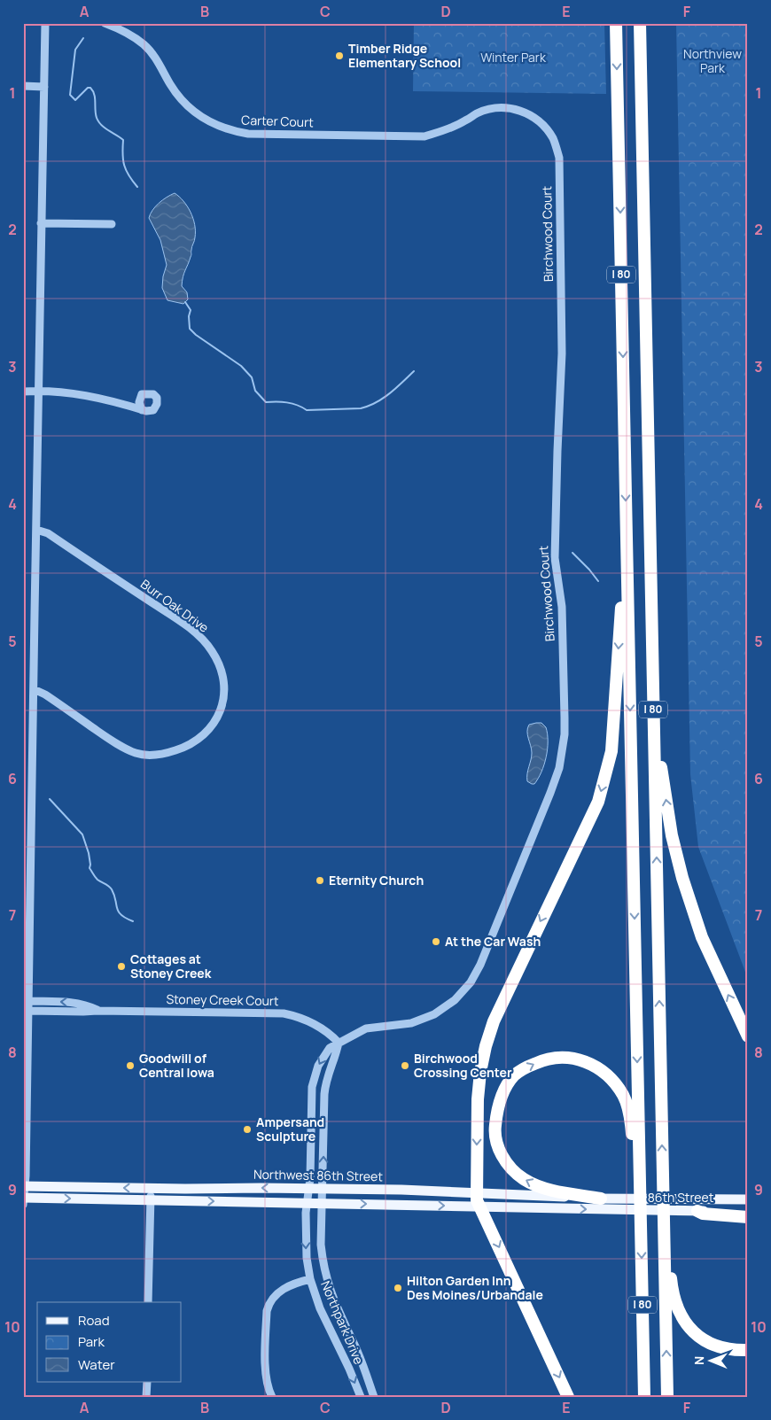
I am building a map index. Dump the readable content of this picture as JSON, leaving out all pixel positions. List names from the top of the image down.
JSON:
{
  "streets": {
    "highway": ["I 80"],
    "main road": ["Northwest 86th Street", "86th Street"],
    "street": [
      "Carter Court",
      "Birchwood Court",
      "Burr Oak Drive",
      "Stoney Creek Court",
      "Northpark Drive"
    ]
  },
  "crossings": [
    ["Carter Court", "Birchwood Court"],
    ["Birchwood Court", "Stoney Creek Court"],
    ["Birchwood Court", "Northwest 86th Street"],
    ["Birchwood Court", "Northpark Drive"],
    ["Northwest 86th Street", "86th Street"]
  ],
  "parks": ["Northview Park", "Winter Park"],
  "places": [
    "Timber Ridge Elementary School",
    "Eternity Church",
    "At the Car Wash",
    "Cottages at Stoney Creek",
    "Goodwill of Central Iowa",
    "Birchwood Crossing Center",
    "Ampersand Sculpture",
    "Hilton Garden Inn Des Moines/Urbandale"
  ],
  "legend": ["Road", "Park", "Water"],
  "north": "left",
  "grid": {
    "columns": [
      "A",
      "B",
      "C",
      "D",
      "E",
      "F"
    ],
    "rows": [
      "1",
      "2",
      "3",
      "4",
      "5",
      "6",
      "7",
      "8",
      "9",
      "10"
    ]
  }
}
